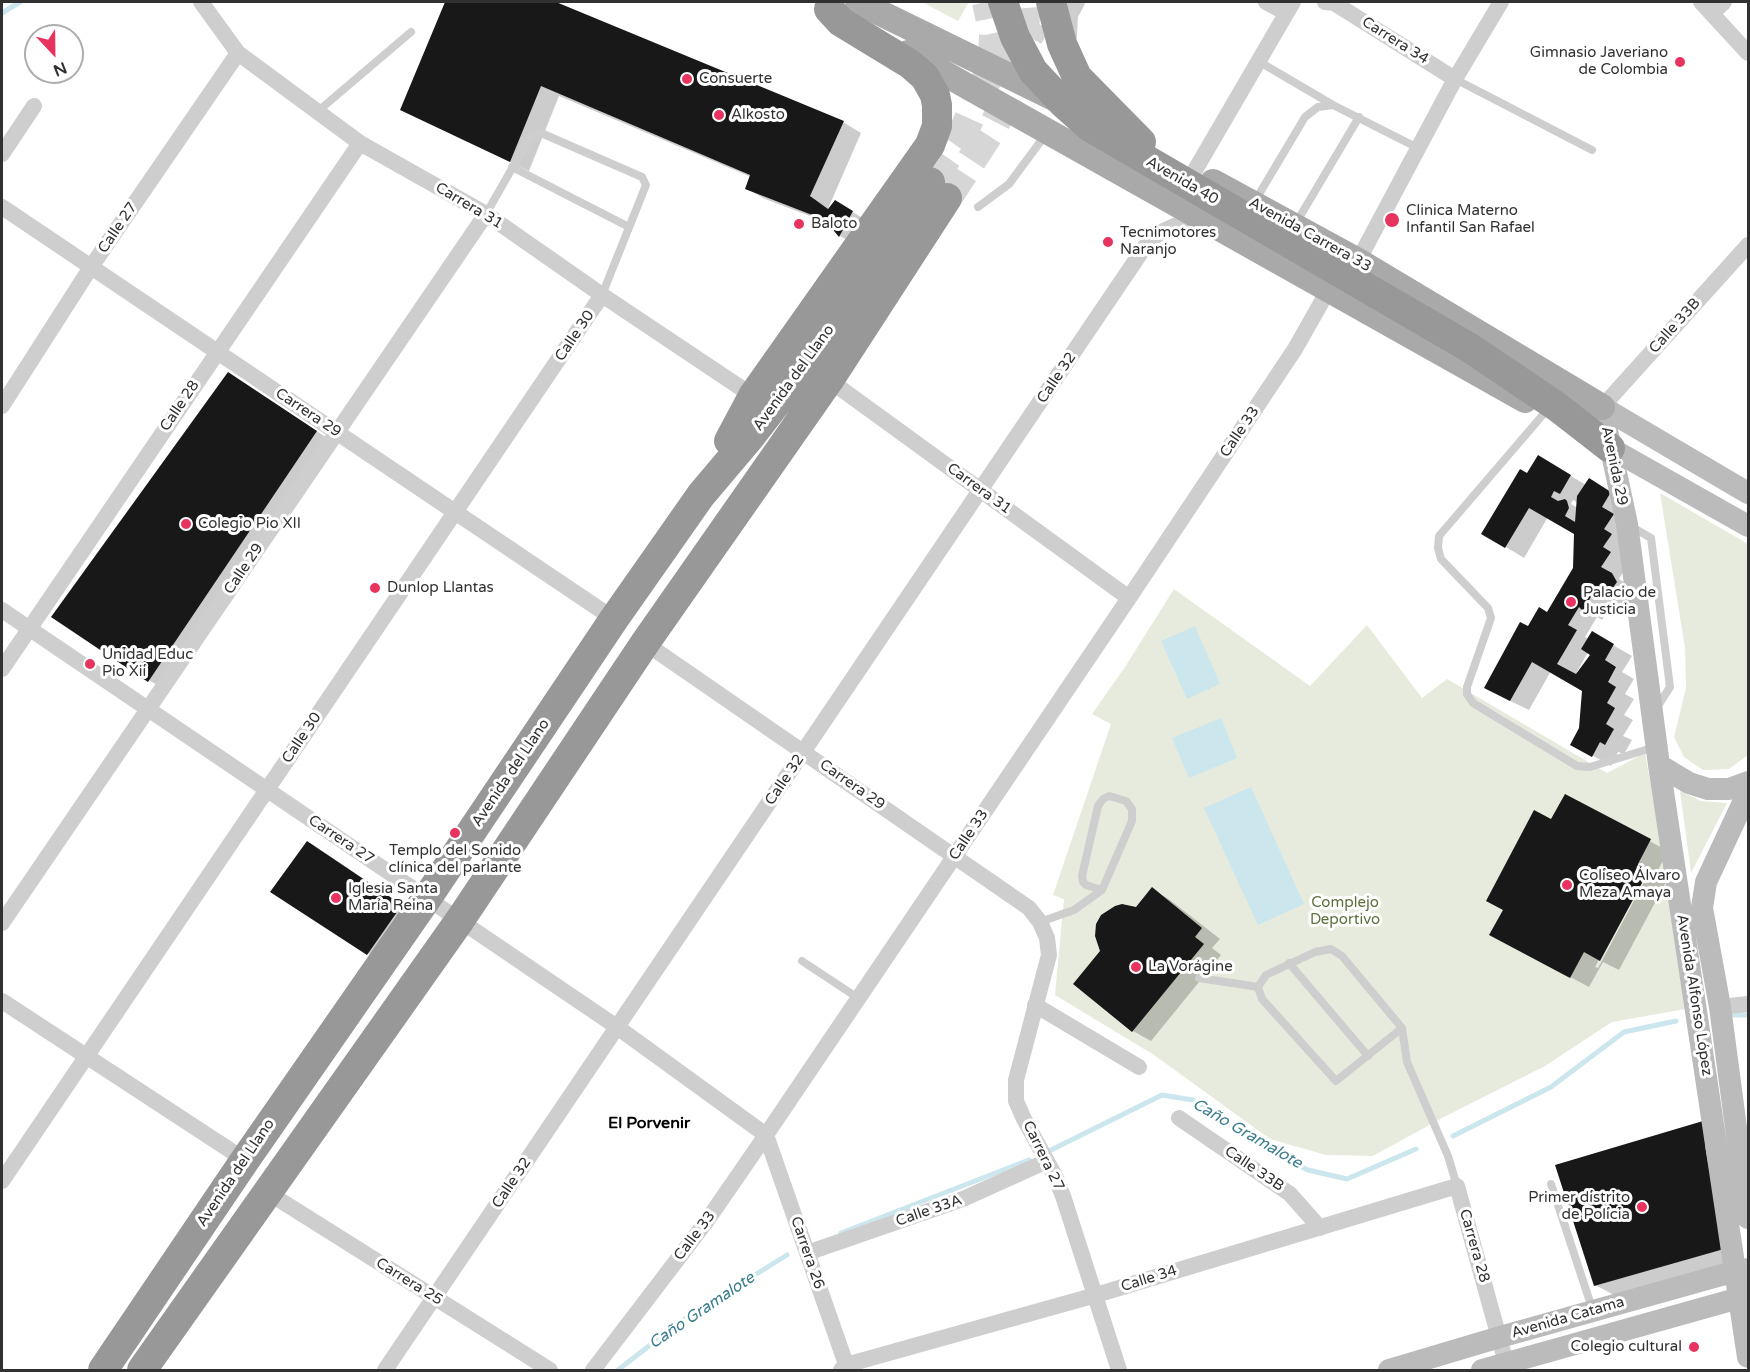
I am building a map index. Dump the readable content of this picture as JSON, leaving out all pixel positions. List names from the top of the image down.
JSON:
{
  "streets": {
    "highway": ["Avenida 40", "Avenida del Llano"],
    "main road": ["Avenida Carrera 33"],
    "street": [
      "Carrera 34",
      "Carrera 31",
      "Calle 27",
      "Calle 33B",
      "Calle 30",
      "Calle 32",
      "Calle 28",
      "Carrera 29",
      "Calle 33",
      "Avenida 29",
      "Calle 29",
      "Carrera 27",
      "Avenida Alfonso López",
      "Calle 33A",
      "Carrera 28",
      "Carrera 26",
      "Calle 34",
      "Carrera 25",
      "Avenida Catama"
    ]
  },
  "crossings": [
    ["Avenida 40", "Avenida Carrera 33"],
    ["Avenida 40", "Avenida 29"],
    ["Carrera 31", "Calle 27"],
    ["Carrera 31", "Calle 30"],
    ["Carrera 31", "Avenida del Llano"],
    ["Carrera 31", "Calle 32"],
    ["Carrera 31", "Calle 28"],
    ["Carrera 31", "Calle 33"],
    ["Carrera 31", "Calle 29"],
    ["Calle 27", "Carrera 29"],
    ["Avenida Carrera 33", "Calle 33B"],
    ["Avenida Carrera 33", "Avenida 29"],
    ["Calle 33B", "Avenida 29"],
    ["Calle 33B", "Calle 34"],
    ["Calle 30", "Carrera 29"],
    ["Calle 30", "Carrera 27"],
    ["Avenida del Llano", "Carrera 29"],
    ["Avenida del Llano", "Carrera 27"],
    ["Avenida del Llano", "Carrera 25"],
    ["Calle 32", "Carrera 29"],
    ["Calle 32", "Carrera 27"],
    ["Calle 32", "Carrera 25"],
    ["Calle 28", "Carrera 29"],
    ["Calle 28", "Carrera 27"],
    ["Carrera 29", "Calle 33"],
    ["Carrera 29", "Calle 29"],
    ["Carrera 29", "Carrera 27"],
    ["Calle 33", "Carrera 27"],
    ["Calle 33", "Carrera 26"],
    ["Avenida 29", "Avenida Alfonso López"],
    ["Calle 29", "Carrera 27"],
    ["Carrera 27", "Calle 33A"],
    ["Carrera 27", "Carrera 26"],
    ["Carrera 27", "Calle 34"],
    ["Avenida Alfonso López", "Avenida Catama"],
    ["Calle 33A", "Carrera 26"],
    ["Carrera 28", "Calle 34"],
    ["Carrera 28", "Avenida Catama"],
    ["Carrera 26", "Calle 34"]
  ],
  "districts": ["El Porvenir"],
  "water": ["Caño Gramalote"],
  "parks": ["Complejo Deportivo"],
  "places": [
    "Gimnasio Javeriano de Colombia",
    "Consuerte",
    "Alkosto",
    "Clinica Materno Infantil San Rafael",
    "Baloto",
    "Tecnimotores Naranjo",
    "Colegio Pio XII",
    "Dunlop Llantas",
    "Palacio de Justicia",
    "Unidad Educ Pio Xii",
    "Templo del Sonido clínica del parlante",
    "Coliseo Álvaro Meza Amaya",
    "Iglesia Santa María Reina",
    "La Vorágine",
    "Primer distrito de Policia",
    "Colegio cultural"
  ],
  "north": "bottom"
}
